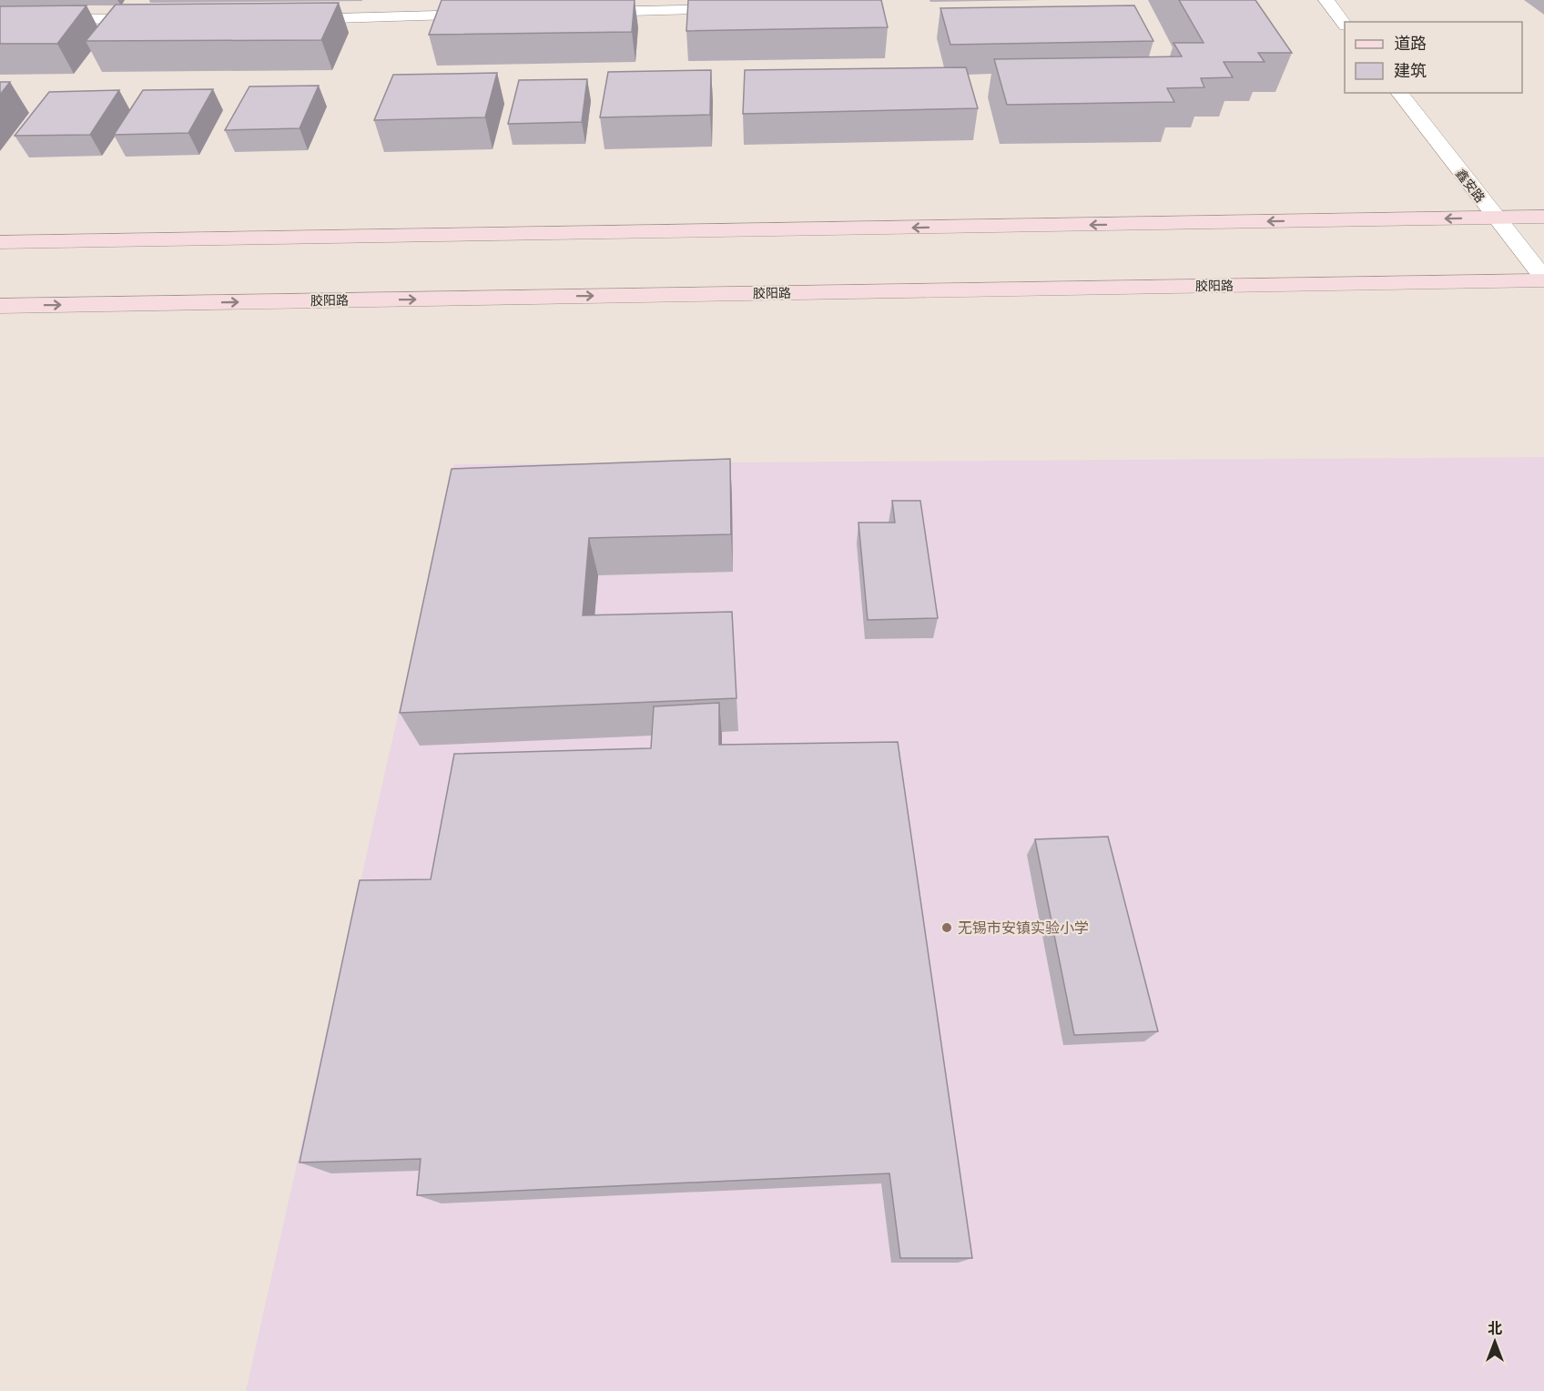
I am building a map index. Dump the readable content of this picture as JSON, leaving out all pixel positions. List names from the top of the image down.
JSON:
{
  "streets": {
    "main road": ["胶阳路"],
    "street": ["鑫安路"]
  },
  "crossings": [
    ["鑫安路", "胶阳路"]
  ],
  "places": ["无锡市安镇实验小学"],
  "legend": ["道路", "建筑"],
  "north": "top"
}
